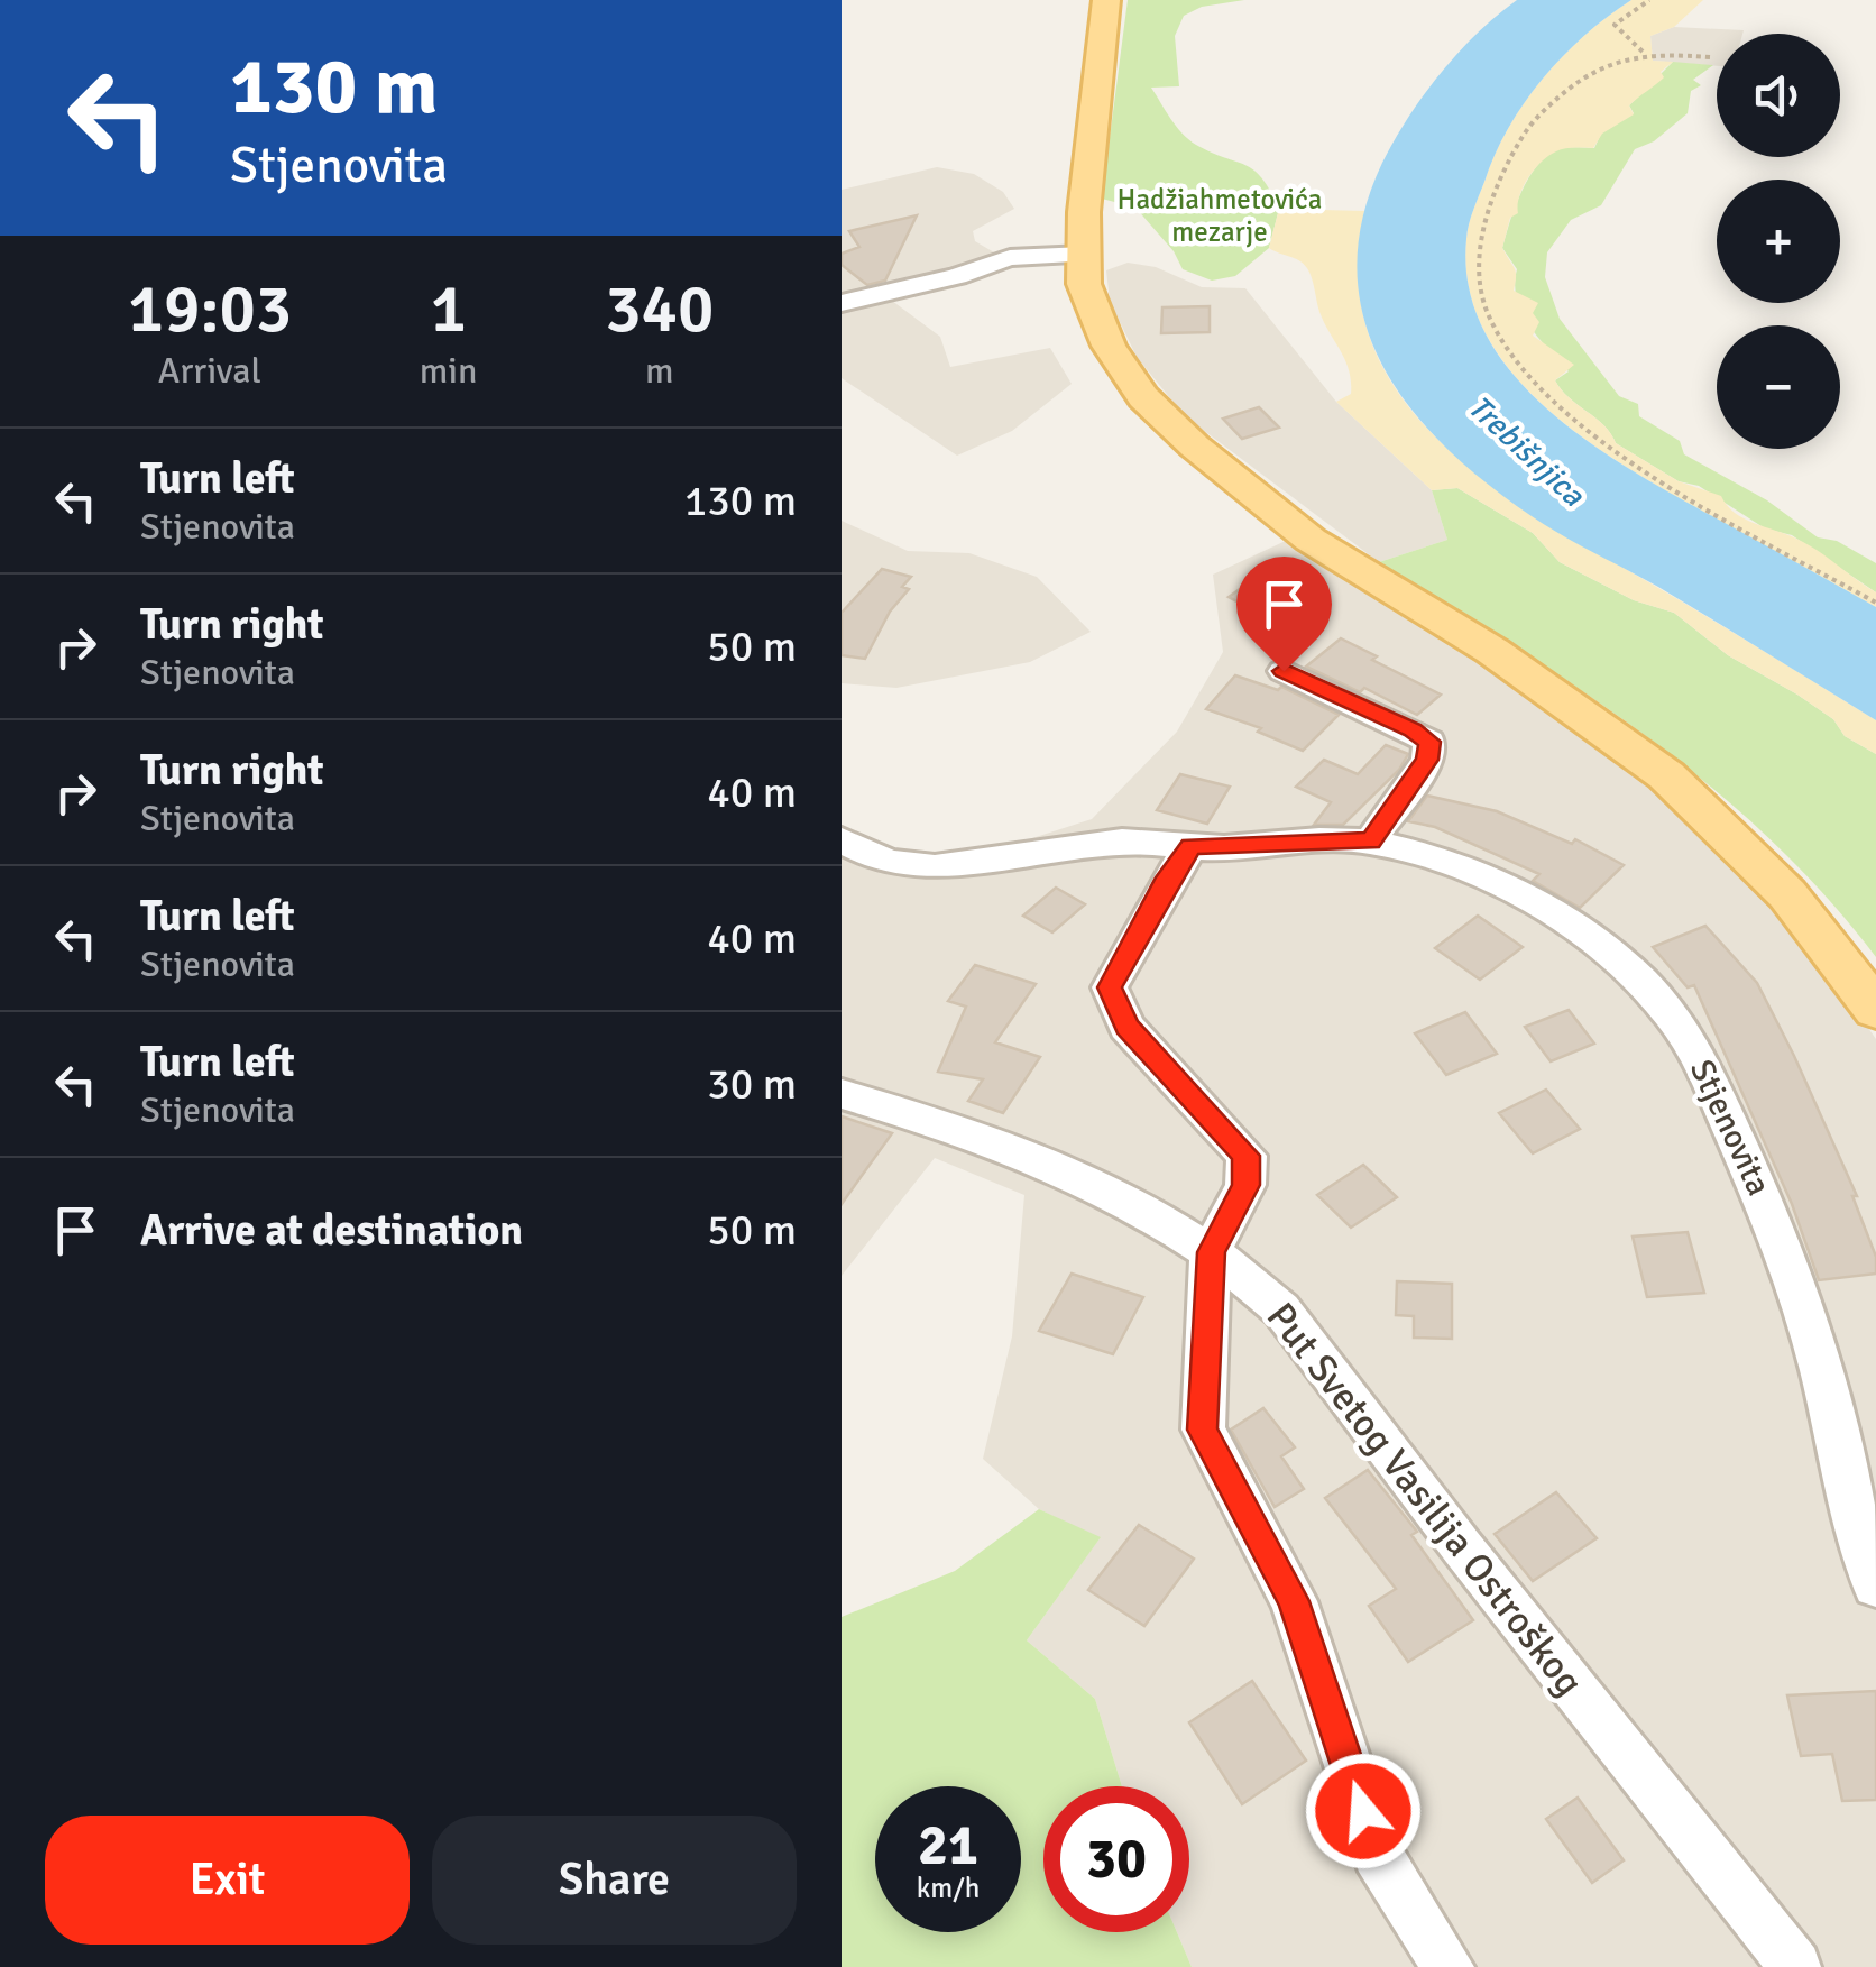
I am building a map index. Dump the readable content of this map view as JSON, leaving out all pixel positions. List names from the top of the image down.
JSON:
{
  "streets": {
    "street": ["Stjenovita", "Put Svetog Vasilija Ostroškog"]
  },
  "water": ["Trebišnjica"],
  "parks": ["Hadžiahmetovića mezarje"],
  "page": {
    "turn": ["130 m", "Stjenovita"],
    "map_buttons": ["+", "−"],
    "eta": [
      "19:03",
      "Arrival",
      "1",
      "min",
      "340",
      "m"
    ],
    "list": [
      {
        "name": "Turn left",
        "note": "Stjenovita",
        "value": "130 m"
      },
      {
        "name": "Turn right",
        "note": "Stjenovita",
        "value": "50 m"
      },
      {
        "name": "Turn right",
        "note": "Stjenovita",
        "value": "40 m"
      },
      {
        "name": "Turn left",
        "note": "Stjenovita",
        "value": "40 m"
      },
      {
        "name": "Turn left",
        "note": "Stjenovita",
        "value": "30 m"
      },
      {
        "name": "Arrive at destination",
        "value": "50 m"
      }
    ],
    "speed": "21 km/h",
    "limit": "30",
    "buttons": ["Exit", "Share"]
  }
}
